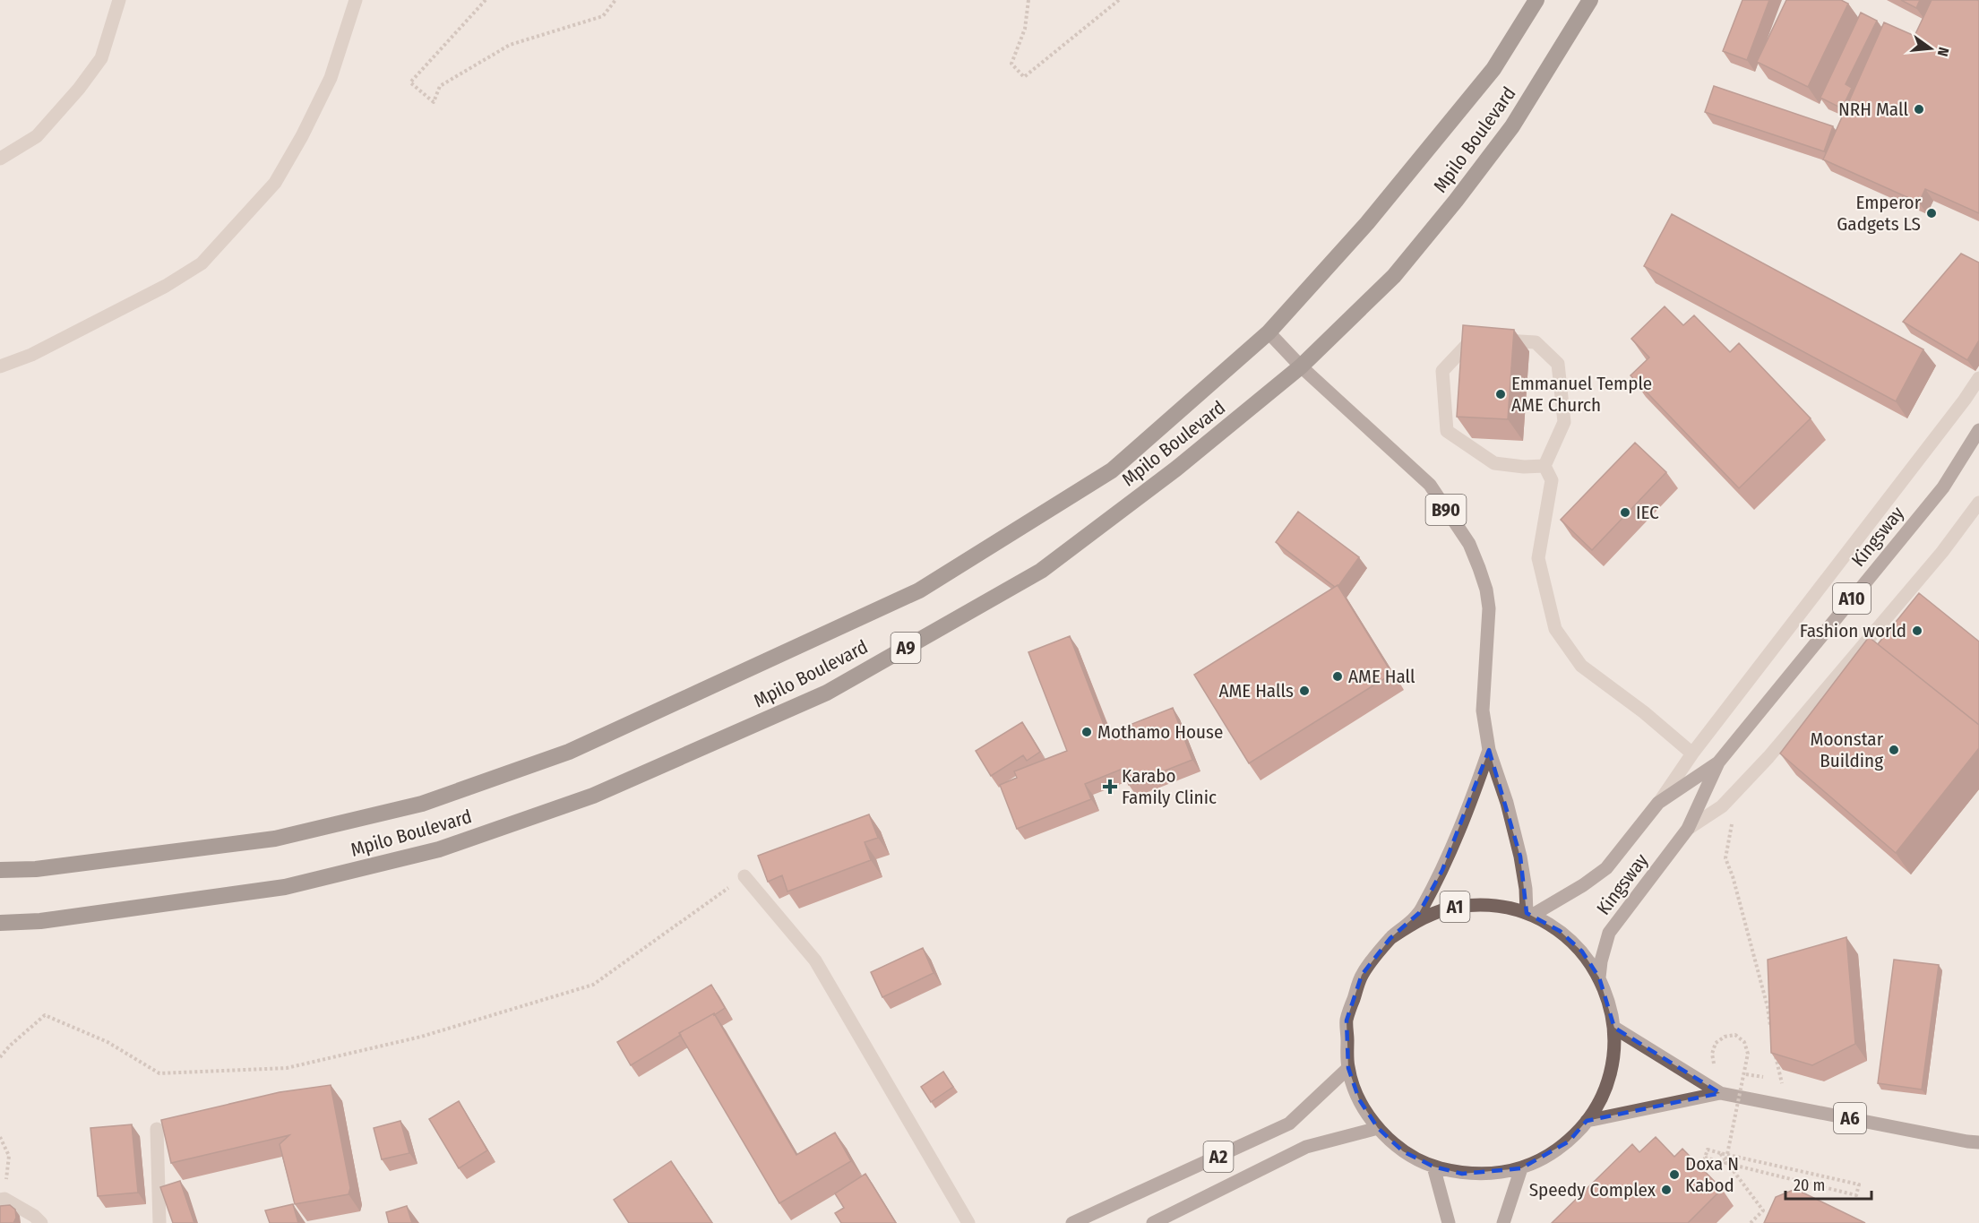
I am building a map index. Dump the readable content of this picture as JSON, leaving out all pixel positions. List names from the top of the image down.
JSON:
{
  "streets": {
    "highway": ["Mpilo Boulevard", "A9"],
    "main road": [
      "B90",
      "Kingsway",
      "A10",
      "A1",
      "A6",
      "A2"
    ]
  },
  "crossings": [
    ["Mpilo Boulevard", "B90"],
    ["B90", "Kingsway"],
    ["B90", "A1"],
    ["Kingsway", "A1"],
    ["A1", "A6"],
    ["A1", "A2"]
  ],
  "places": {
    "other": [
      "NRH Mall",
      "Emperor Gadgets LS",
      "Emmanuel Temple AME Church",
      "IEC",
      "Fashion world",
      "AME Hall",
      "AME Halls",
      "Mothamo House",
      "Moonstar Building",
      "Doxa N Kabod",
      "Speedy Complex"
    ],
    "health": ["Karabo Family Clinic"]
  },
  "scale_bar": "20 m",
  "north": "right"
}
